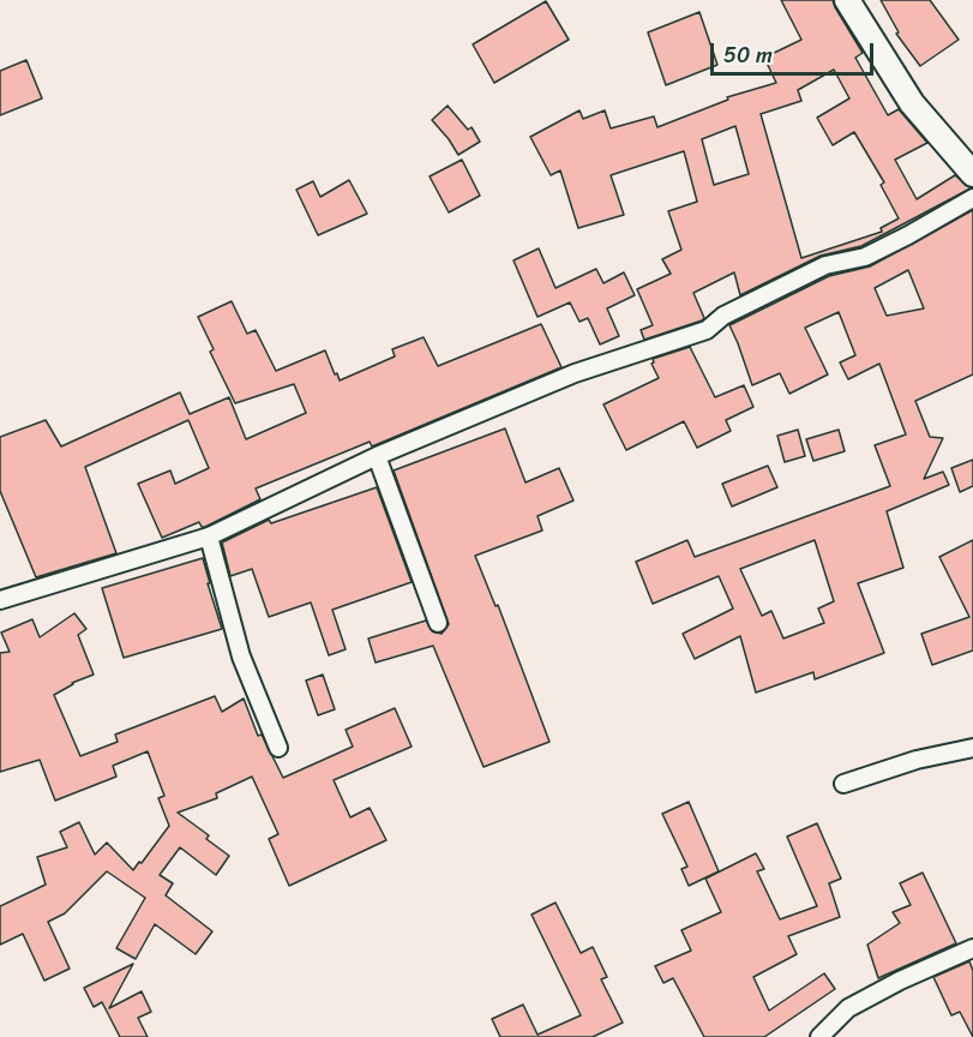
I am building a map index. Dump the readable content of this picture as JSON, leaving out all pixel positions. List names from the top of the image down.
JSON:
{
  "scale_bar": "50 m"
}
